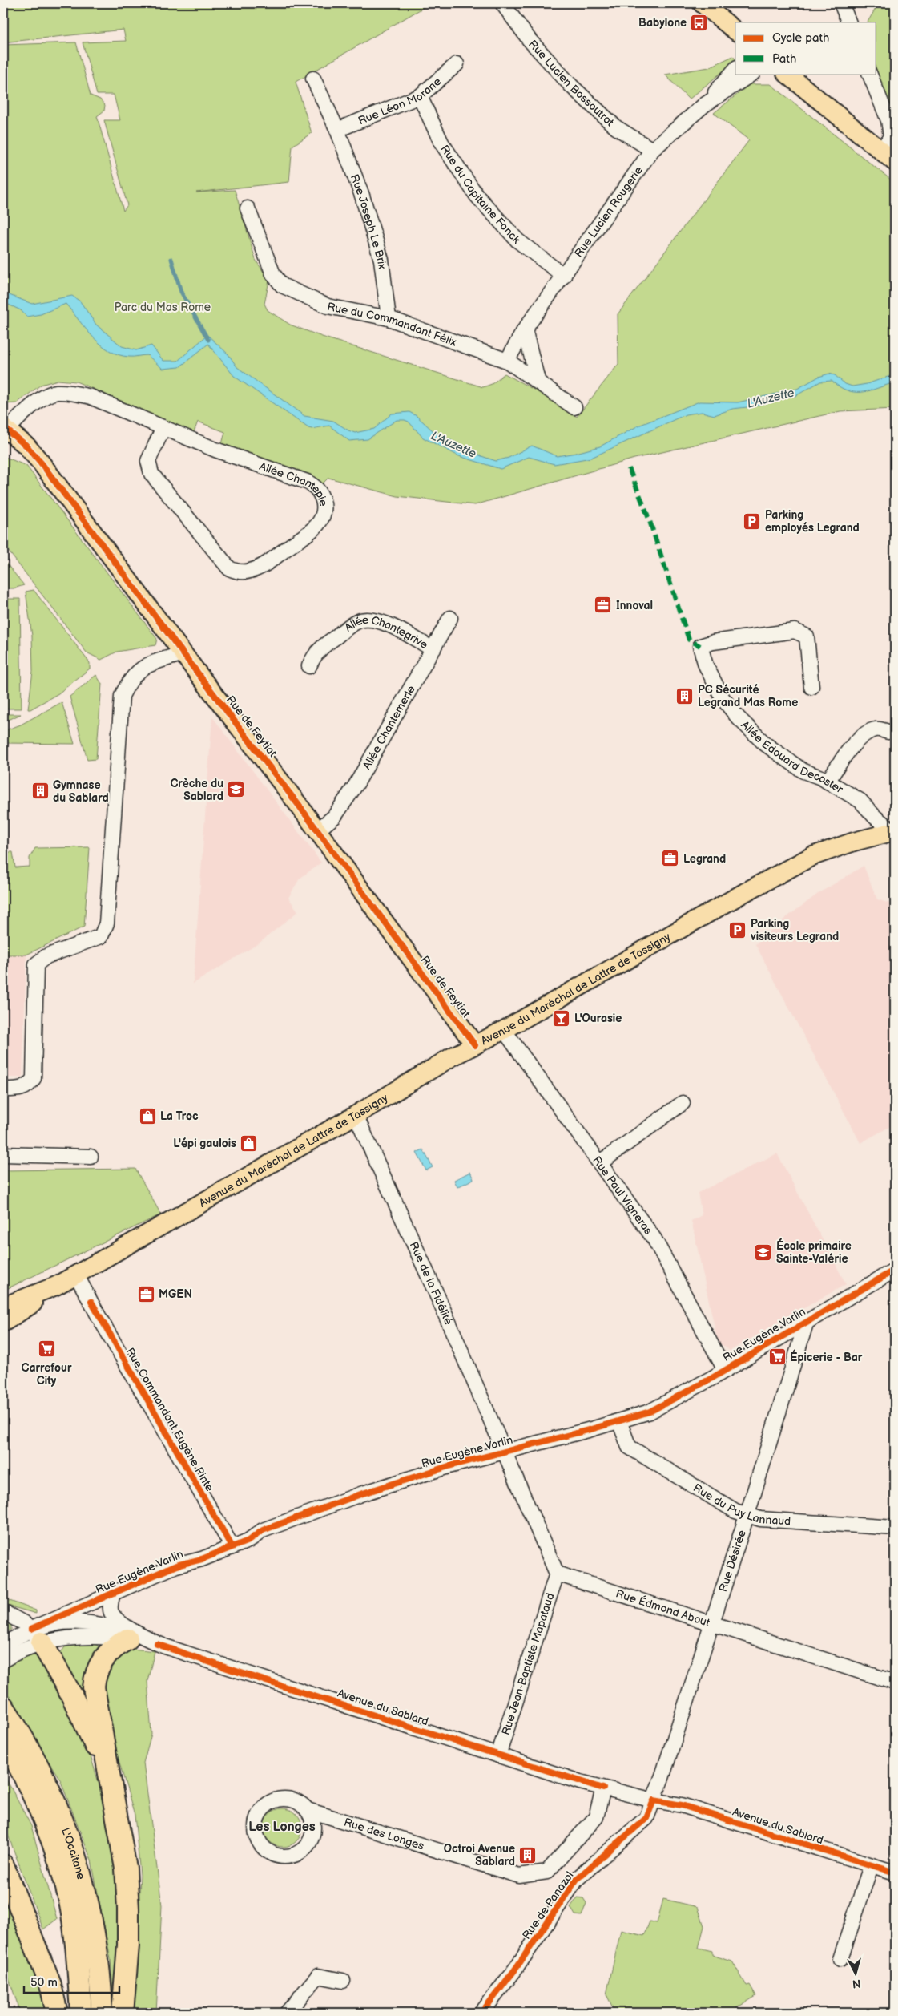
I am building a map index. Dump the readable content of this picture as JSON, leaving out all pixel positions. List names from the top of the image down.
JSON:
{
  "streets": {
    "highway": ["L'Occitane"],
    "main road": ["Rue de Feytiat", "Avenue du Maréchal de Lattre de Tassigny"],
    "street": [
      "Rue Lucien Bossoutrot",
      "Rue Léon Morane",
      "Rue du Capitaine Fonck",
      "Rue Lucien Rougerie",
      "Rue Joseph Le Brix",
      "Rue du Commandant Félix",
      "Allée Chantepie",
      "Allée Chantegrive",
      "Allée Chantemerle",
      "Allée Edouard Decoster",
      "Rue Paul Vigneras",
      "Rue de la Fidélité",
      "Rue Eugène Varlin",
      "Rue Commandant Eugène Pinte",
      "Rue du Puy Lannaud",
      "Rue Désirée",
      "Rue Édmond About",
      "Rue Jean-Baptiste Mapataud",
      "Avenue du Sablard",
      "Rue des Longes",
      "Rue de Panazol"
    ]
  },
  "crossings": [
    ["Rue Lucien Bossoutrot", "Rue Lucien Rougerie"],
    ["Rue Léon Morane", "Rue du Capitaine Fonck"],
    ["Rue Léon Morane", "Rue Joseph Le Brix"],
    ["Rue du Capitaine Fonck", "Rue Lucien Rougerie"],
    ["Rue Lucien Rougerie", "Rue du Commandant Félix"],
    ["Rue Joseph Le Brix", "Rue du Commandant Félix"],
    ["Allée Chantepie", "Rue de Feytiat"],
    ["Allée Chantegrive", "Allée Chantemerle"],
    ["Rue de Feytiat", "Allée Chantemerle"],
    ["Rue de Feytiat", "Avenue du Maréchal de Lattre de Tassigny"],
    ["Allée Edouard Decoster", "Avenue du Maréchal de Lattre de Tassigny"],
    ["Avenue du Maréchal de Lattre de Tassigny", "Rue Paul Vigneras"],
    ["Avenue du Maréchal de Lattre de Tassigny", "Rue de la Fidélité"],
    ["Avenue du Maréchal de Lattre de Tassigny", "Rue Commandant Eugène Pinte"],
    ["Rue Paul Vigneras", "Rue Eugène Varlin"],
    ["Rue de la Fidélité", "Rue Eugène Varlin"],
    ["Rue Eugène Varlin", "Rue Commandant Eugène Pinte"],
    ["Rue Eugène Varlin", "Rue du Puy Lannaud"],
    ["Rue Eugène Varlin", "Rue Désirée"],
    ["Rue Eugène Varlin", "Avenue du Sablard"],
    ["Rue du Puy Lannaud", "Rue Désirée"],
    ["Rue Désirée", "Rue Édmond About"],
    ["Rue Désirée", "Avenue du Sablard"],
    ["Rue Désirée", "Rue de Panazol"],
    ["Rue Édmond About", "Rue Jean-Baptiste Mapataud"],
    ["Rue Jean-Baptiste Mapataud", "Avenue du Sablard"],
    ["Avenue du Sablard", "Rue des Longes"],
    ["Avenue du Sablard", "Rue de Panazol"]
  ],
  "districts": ["Les Longes"],
  "water": ["L'Auzette"],
  "parks": ["Parc du Mas Rome"],
  "places": {
    "bus stop": ["Babylone"],
    "parking": ["Parking employés Legrand", "Parking visiteurs Legrand"],
    "office": ["Innoval", "Legrand", "MGEN"],
    "building": ["PC Sécurité Legrand Mas Rome", "Gymnase du Sablard", "Octroi Avenue Sablard"],
    "school or university": ["Crèche du Sablard", "École primaire Sainte-Valérie"],
    "bar": ["L'Ourasie"],
    "shop": ["La Troc", "L'épi gaulois"],
    "supermarket": ["Carrefour City", "Épicerie - Bar"]
  },
  "legend": ["Cycle path", "Path"],
  "scale_bar": "50 m",
  "north": "bottom"
}
